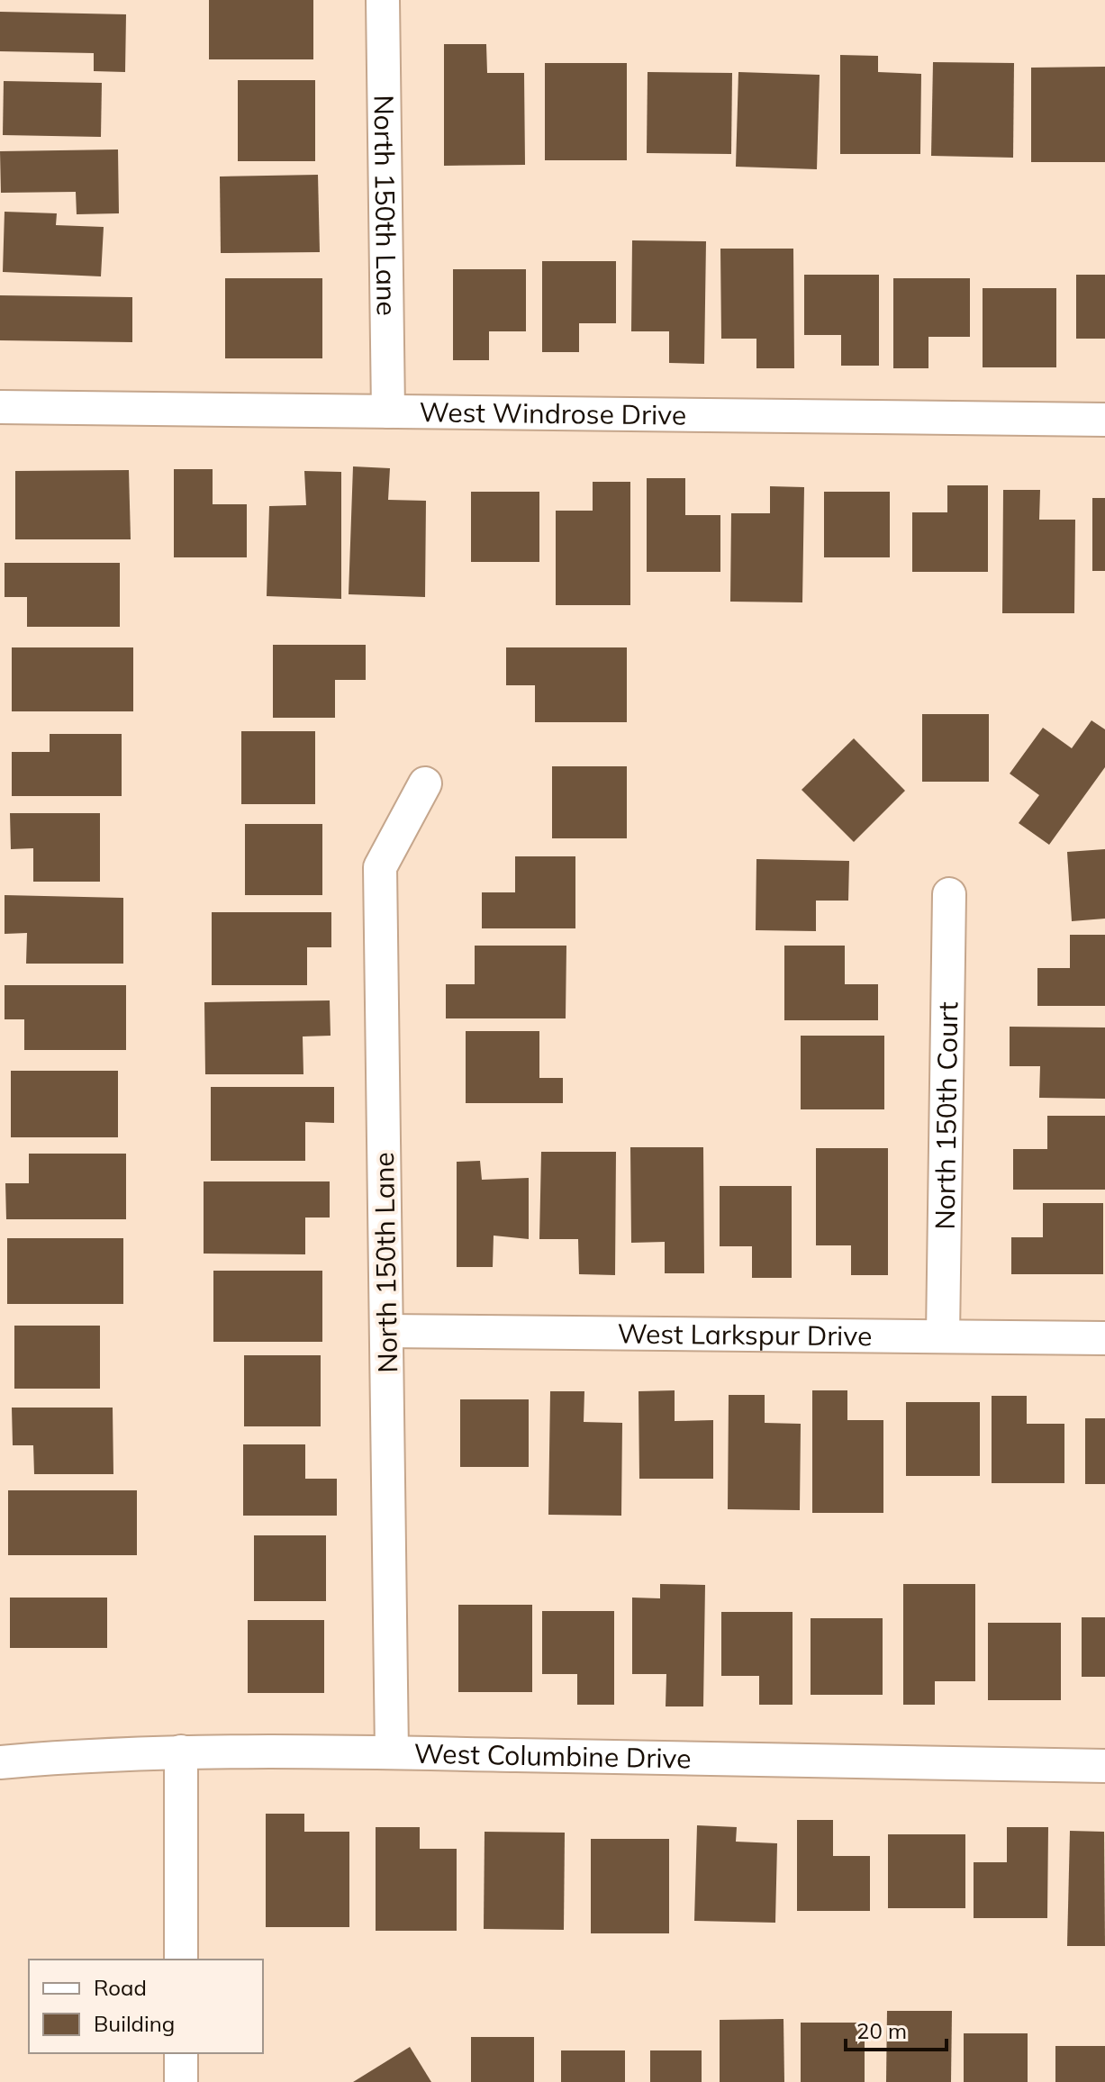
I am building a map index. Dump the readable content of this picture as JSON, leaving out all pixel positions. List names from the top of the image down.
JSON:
{
  "streets": {
    "street": [
      "North 150th Lane",
      "West Windrose Drive",
      "North 150th Court",
      "West Larkspur Drive",
      "West Columbine Drive"
    ]
  },
  "crossings": [
    ["North 150th Lane", "West Windrose Drive"],
    ["North 150th Lane", "West Larkspur Drive"],
    ["North 150th Lane", "West Columbine Drive"],
    ["North 150th Court", "West Larkspur Drive"]
  ],
  "legend": ["Road", "Building"],
  "scale_bar": "20 m"
}
